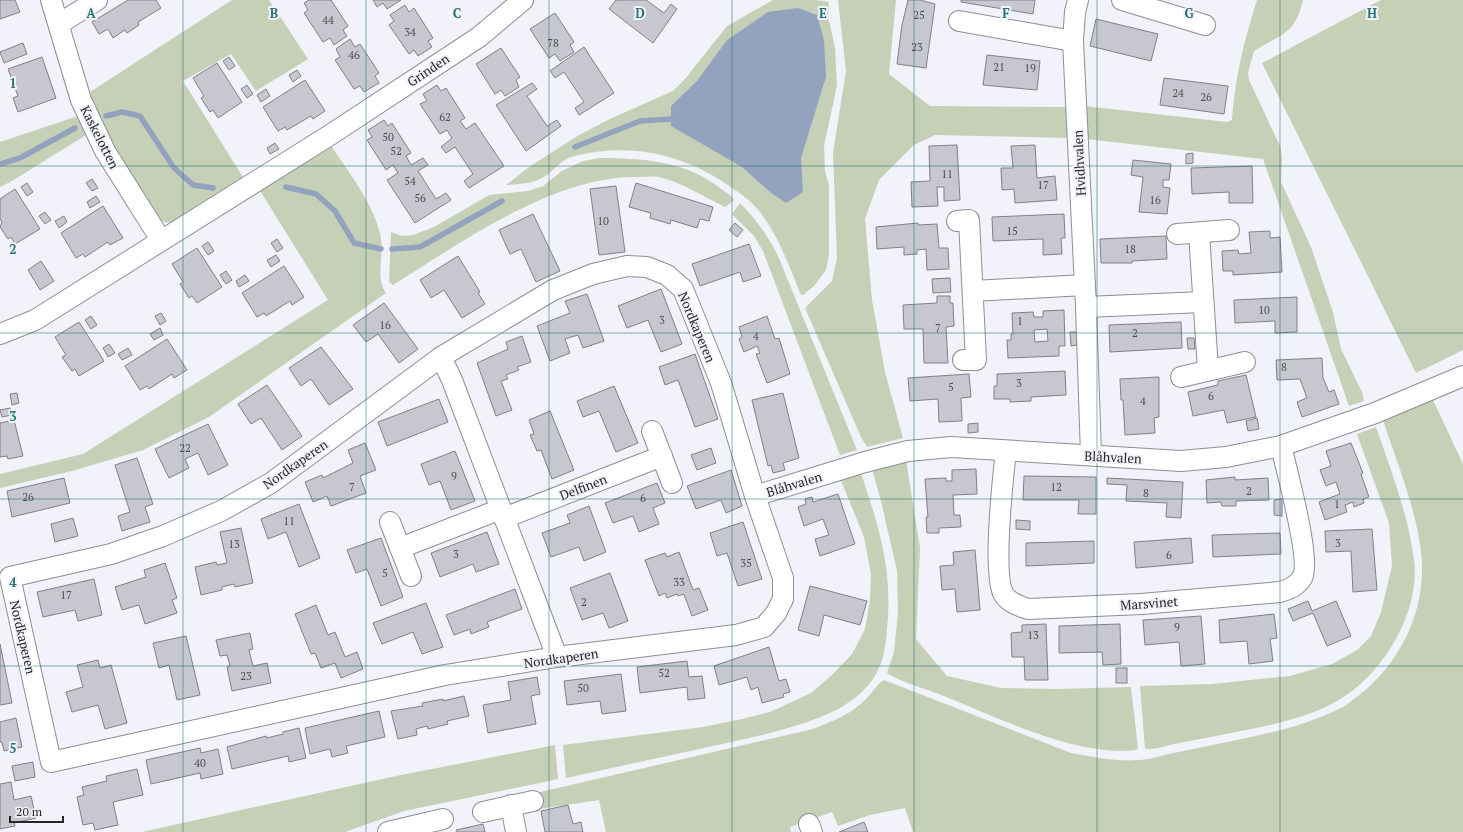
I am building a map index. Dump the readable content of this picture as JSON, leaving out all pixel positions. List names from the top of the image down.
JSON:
{
  "streets": {
    "street": [
      "Grinden",
      "Kaskelotten",
      "Hvidhvalen",
      "Nordkaperen",
      "Blåhvalen",
      "Delfinen",
      "Marsvinet"
    ]
  },
  "crossings": [
    ["Grinden", "Kaskelotten"],
    ["Hvidhvalen", "Blåhvalen"],
    ["Nordkaperen", "Blåhvalen"],
    ["Blåhvalen", "Marsvinet"]
  ],
  "house_numbers": [
    "25",
    "44",
    "34",
    "78",
    "23",
    "46",
    "21",
    "19",
    "24",
    "26",
    "62",
    "50",
    "52",
    "11",
    "54",
    "17",
    "56",
    "16",
    "10",
    "15",
    "18",
    "10",
    "3",
    "1",
    "16",
    "7",
    "2",
    "4",
    "8",
    "3",
    "5",
    "6",
    "4",
    "22",
    "9",
    "7",
    "12",
    "2",
    "8",
    "26",
    "6",
    "1",
    "11",
    "3",
    "13",
    "3",
    "6",
    "35",
    "5",
    "33",
    "17",
    "2",
    "9",
    "13",
    "52",
    "23",
    "50",
    "40"
  ],
  "scale_bar": "20 m",
  "grid": {
    "columns": [
      "A",
      "B",
      "C",
      "D",
      "E",
      "F",
      "G",
      "H"
    ],
    "rows": [
      "1",
      "2",
      "3",
      "4",
      "5"
    ]
  }
}
